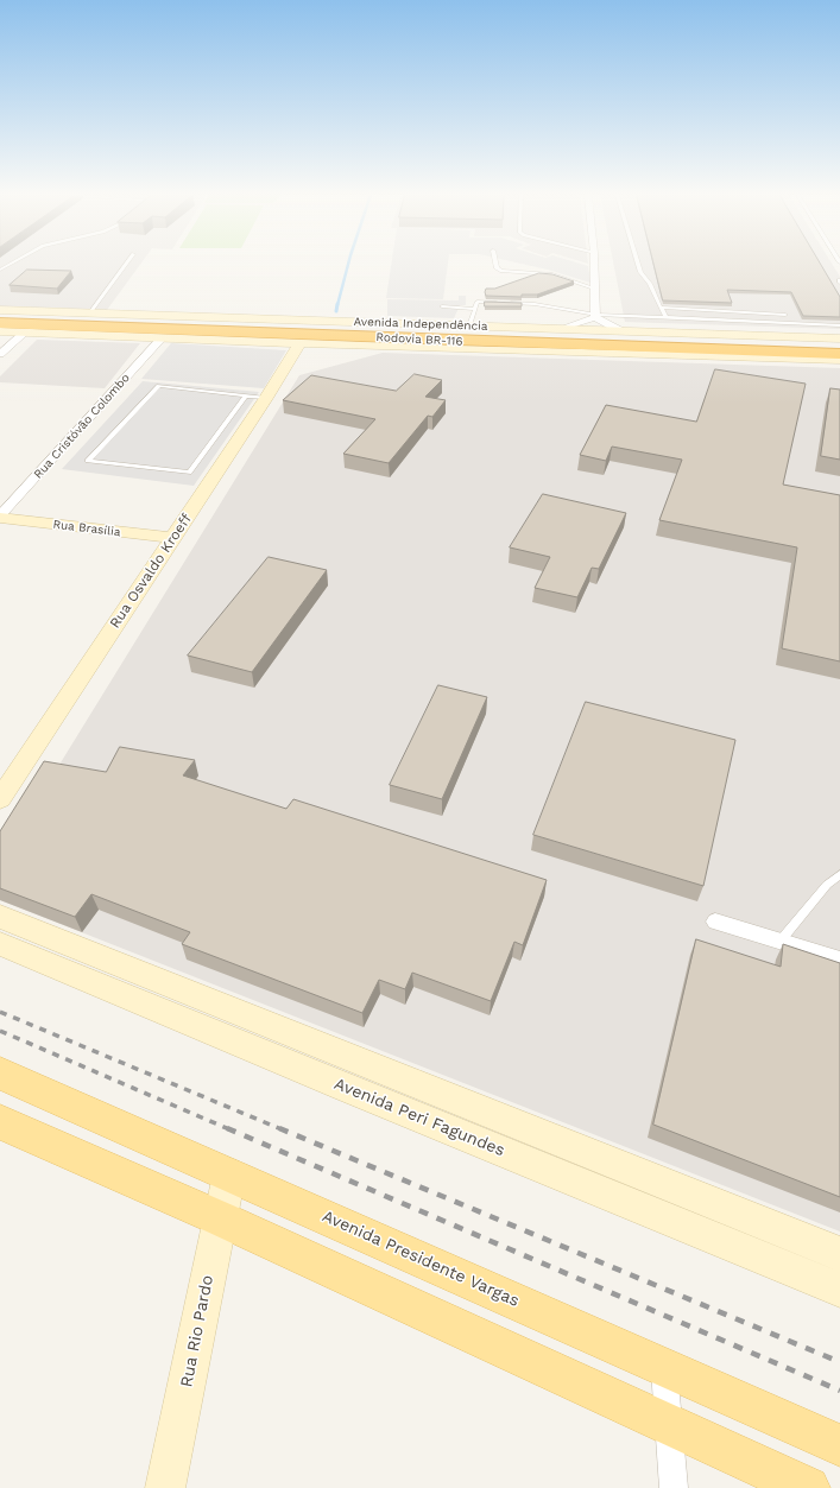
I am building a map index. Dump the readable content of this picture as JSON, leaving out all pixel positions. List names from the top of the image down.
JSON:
{
  "streets": {
    "highway": ["Rodovia BR-116"],
    "main road": [
      "Avenida Independência",
      "Rua Brasília",
      "Rua Osvaldo Kroeff",
      "Avenida Peri Fagundes",
      "Avenida Presidente Vargas",
      "Rua Rio Pardo"
    ],
    "street": ["Rua Cristóvão Colombo"]
  },
  "crossings": [
    ["Rodovia BR-116", "Rua Cristóvão Colombo"],
    ["Rodovia BR-116", "Rua Osvaldo Kroeff"],
    ["Rua Cristóvão Colombo", "Rua Brasília"],
    ["Rua Brasília", "Rua Osvaldo Kroeff"],
    ["Avenida Presidente Vargas", "Rua Rio Pardo"]
  ]
}
